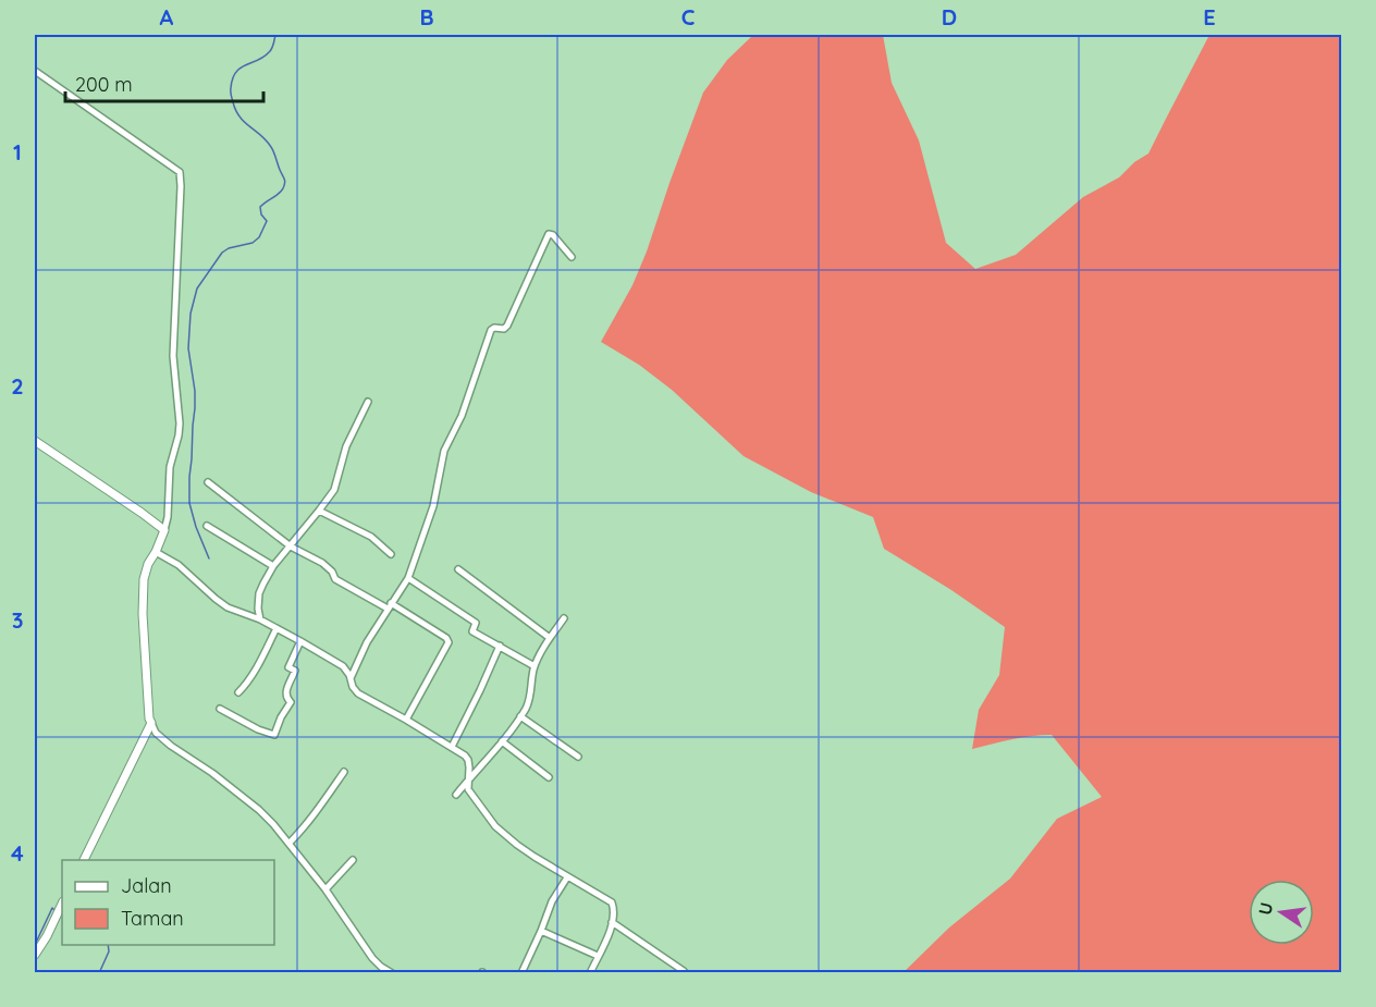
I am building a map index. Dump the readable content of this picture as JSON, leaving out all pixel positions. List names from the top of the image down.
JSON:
{
  "legend": ["Jalan", "Taman"],
  "scale_bar": "200 m",
  "north": "left",
  "grid": {
    "columns": [
      "A",
      "B",
      "C",
      "D",
      "E"
    ],
    "rows": [
      "1",
      "2",
      "3",
      "4"
    ]
  }
}
